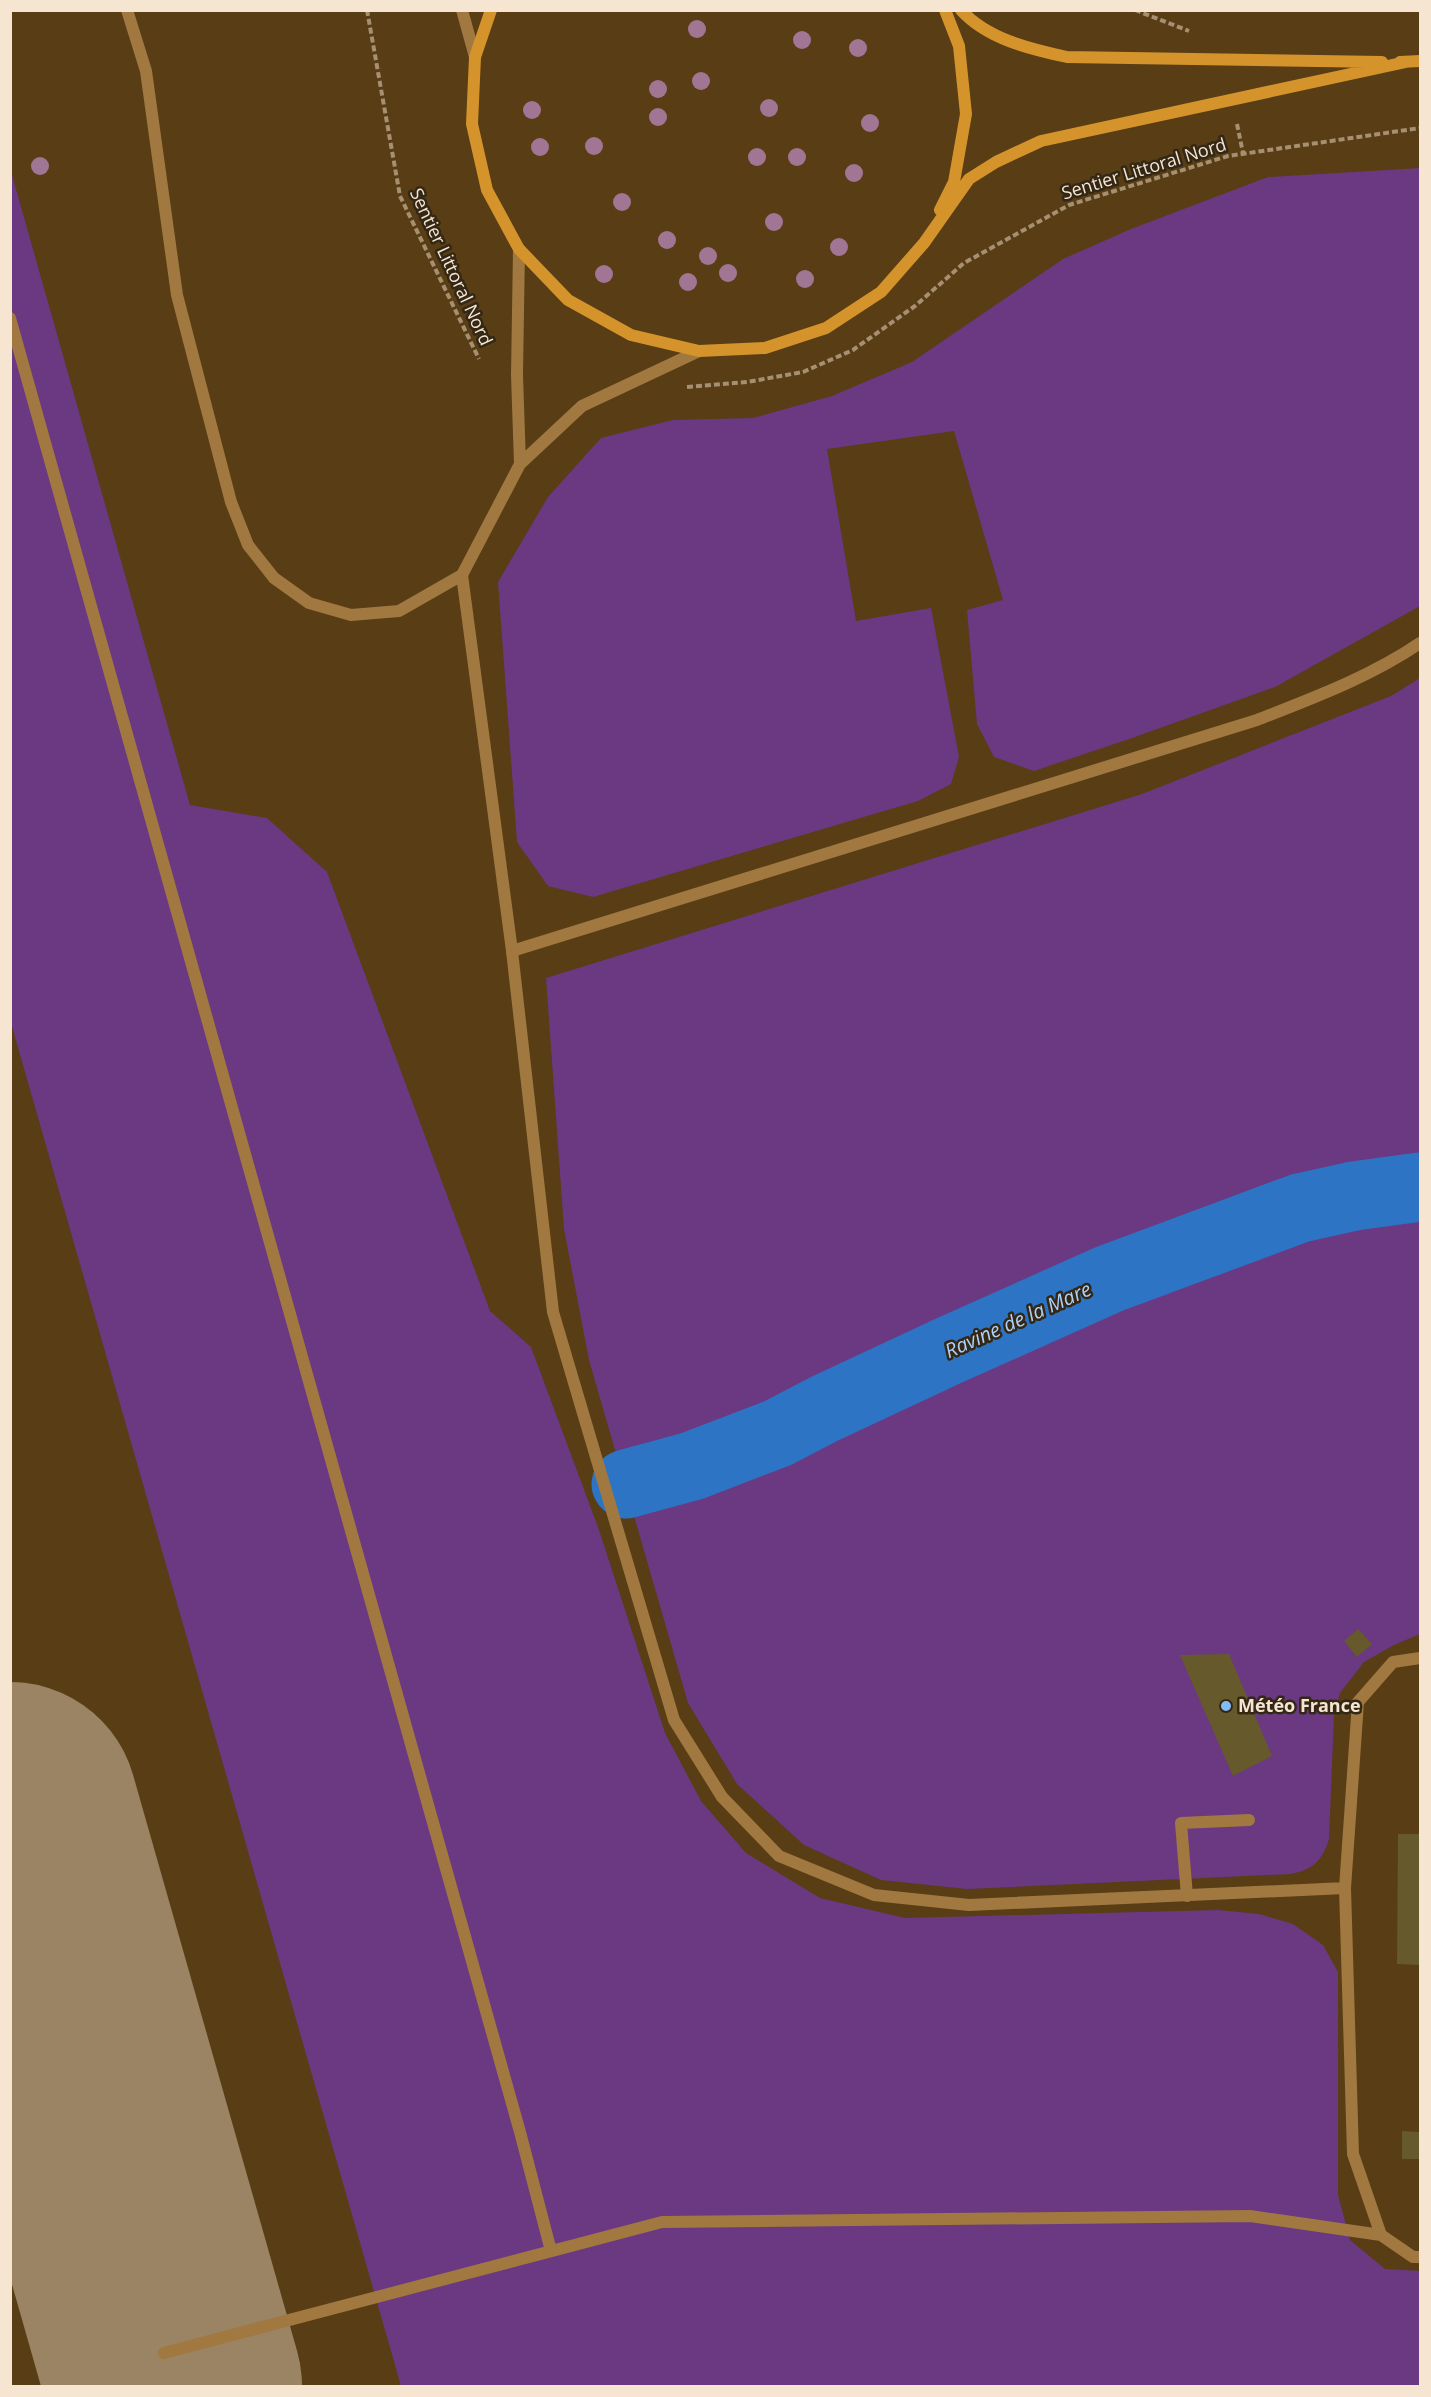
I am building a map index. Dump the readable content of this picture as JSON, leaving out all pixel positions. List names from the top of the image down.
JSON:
{
  "streets": {
    "path": ["Sentier Littoral Nord"]
  },
  "water": ["Ravine de la Mare"],
  "places": ["Météo France"]
}
